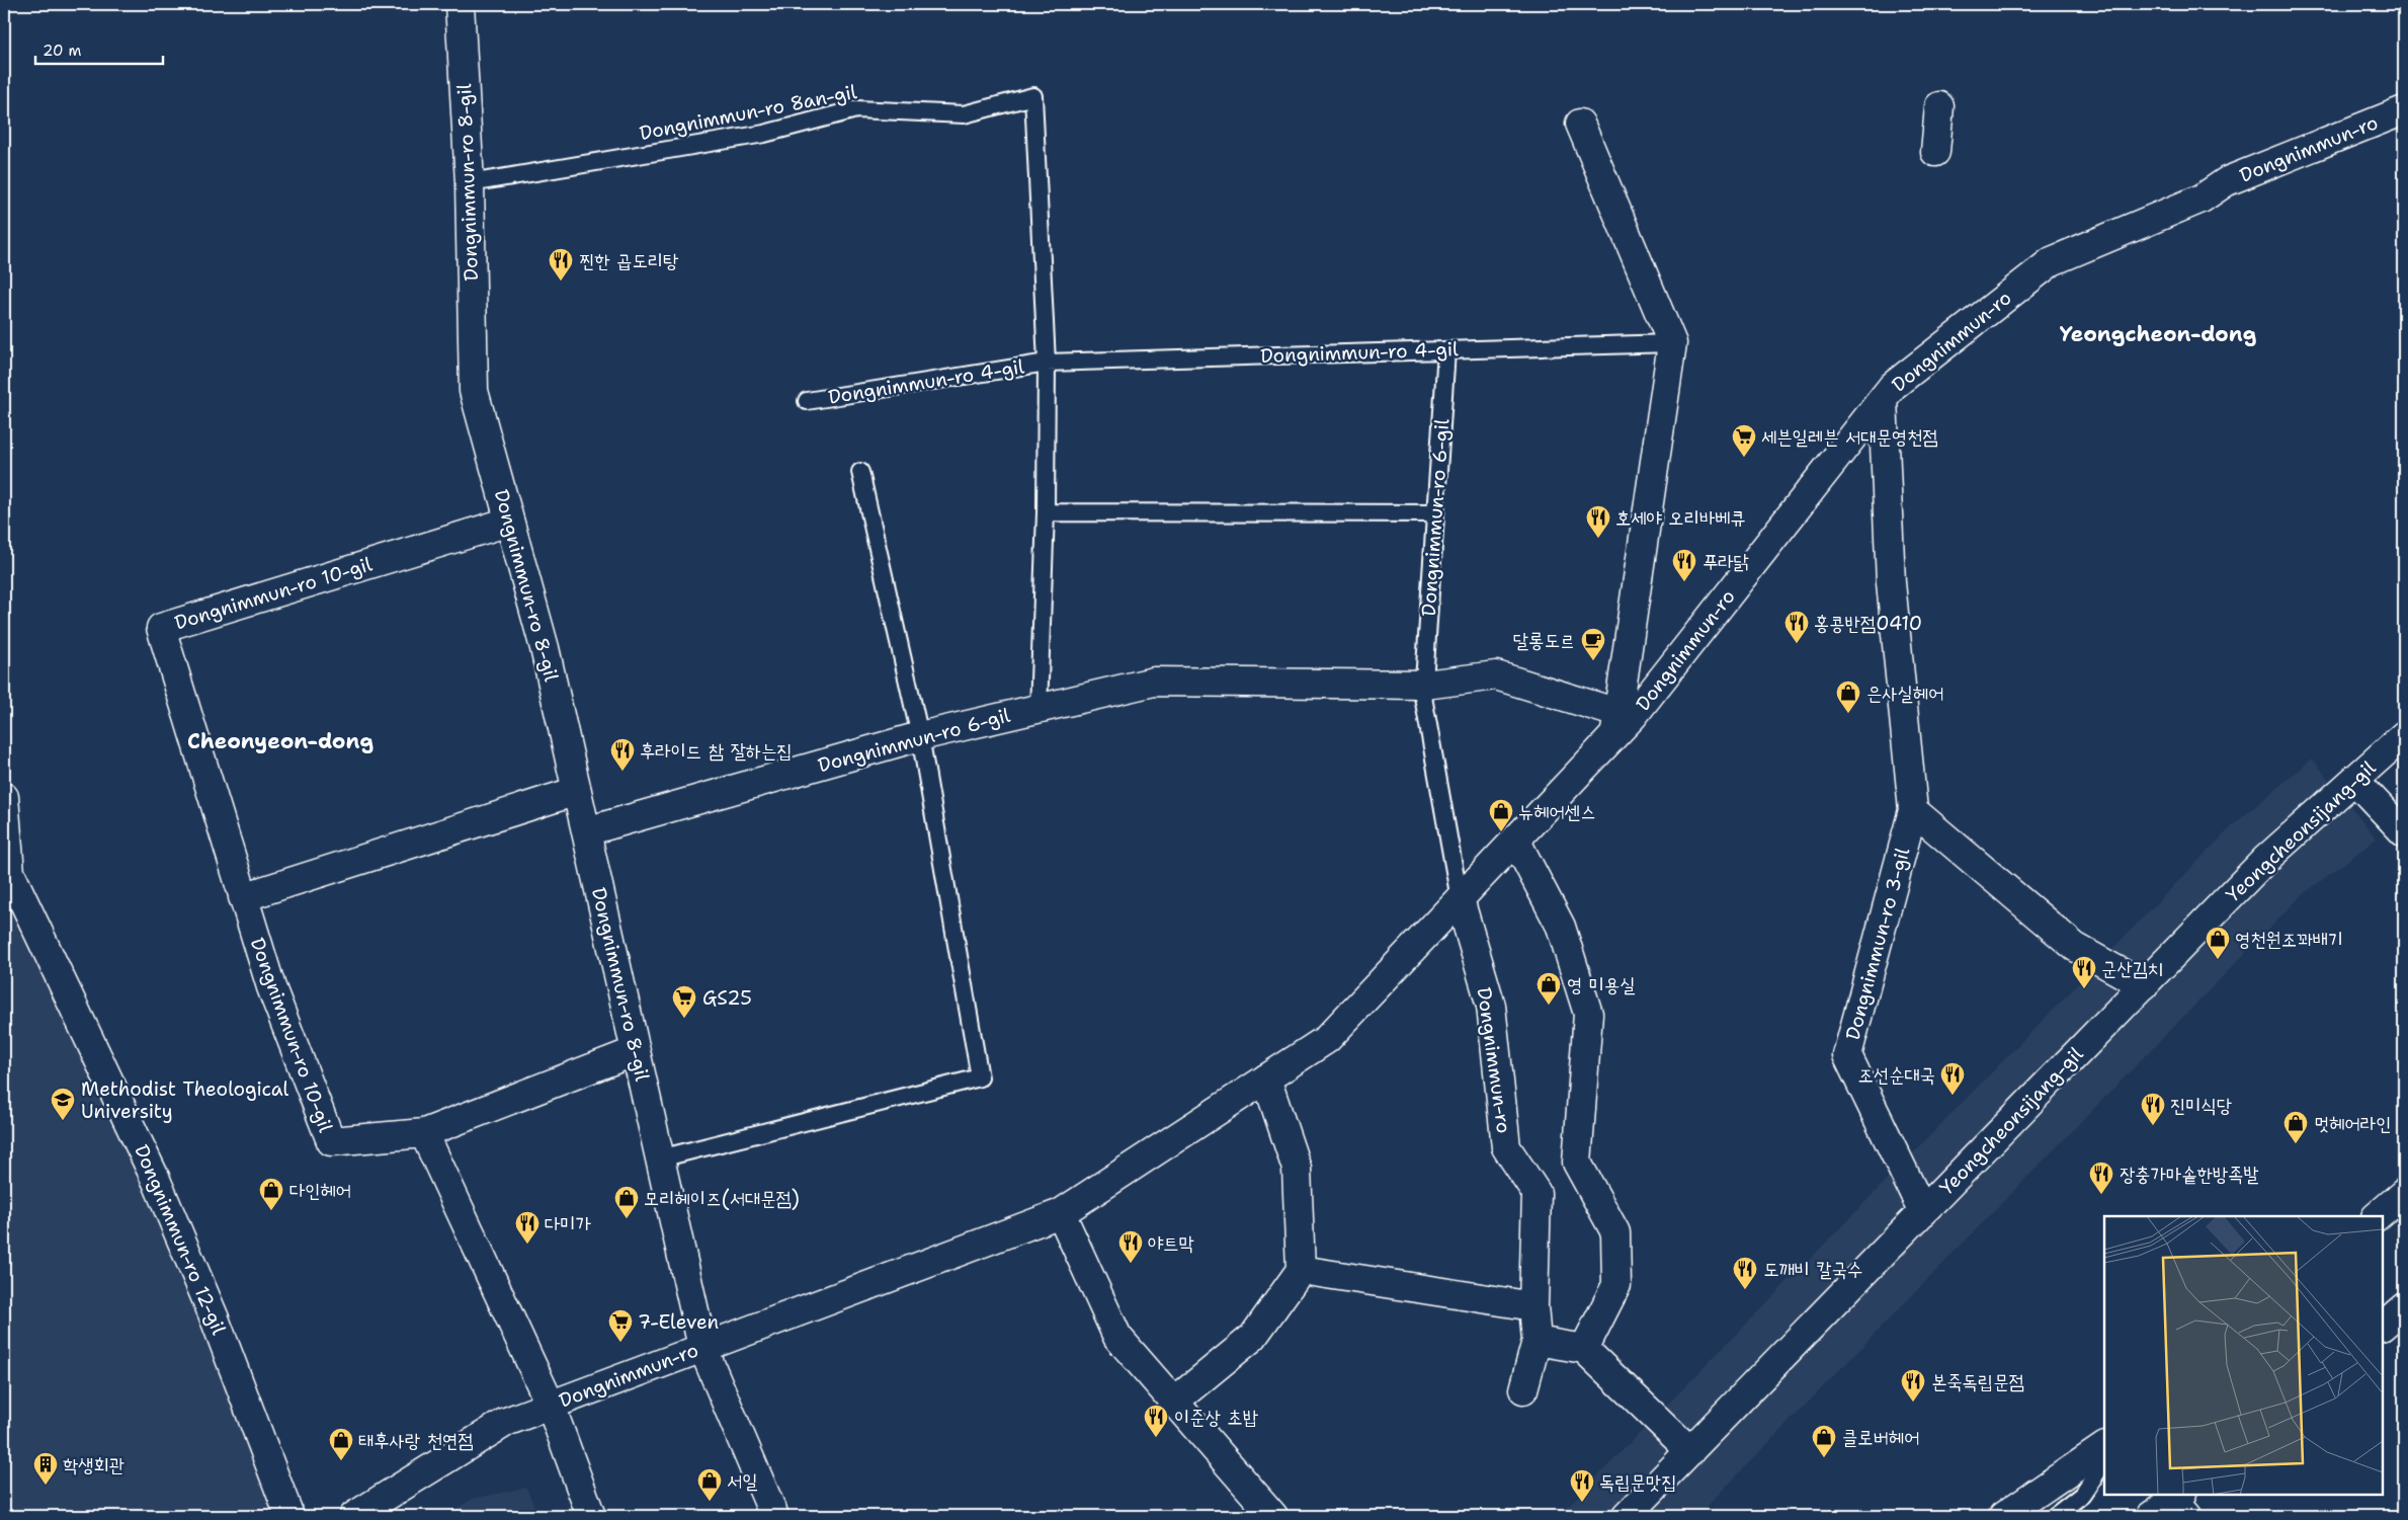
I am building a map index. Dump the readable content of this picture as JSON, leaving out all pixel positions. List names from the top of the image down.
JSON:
{
  "streets": {
    "street": [
      "Dongnimmun-ro",
      "Dongnimmun-ro 8-gil",
      "Dongnimmun-ro 6-gil",
      "Dongnimmun-ro 10-gil",
      "Yeongcheonsijang-gil",
      "Dongnimmun-ro 3-gil",
      "Dongnimmun-ro 12-gil"
    ],
    "lane": ["Dongnimmun-ro 8an-gil", "Dongnimmun-ro 4-gil"]
  },
  "crossings": [
    ["Dongnimmun-ro 8an-gil", "Dongnimmun-ro 8-gil"],
    ["Dongnimmun-ro 8an-gil", "Dongnimmun-ro 4-gil"],
    ["Dongnimmun-ro", "Dongnimmun-ro 8-gil"],
    ["Dongnimmun-ro", "Dongnimmun-ro 6-gil"],
    ["Dongnimmun-ro", "Dongnimmun-ro 3-gil"],
    ["Dongnimmun-ro 8-gil", "Dongnimmun-ro 6-gil"],
    ["Dongnimmun-ro 8-gil", "Dongnimmun-ro 10-gil"],
    ["Dongnimmun-ro 4-gil", "Dongnimmun-ro 6-gil"],
    ["Yeongcheonsijang-gil", "Dongnimmun-ro 3-gil"]
  ],
  "districts": ["Yeongcheon-dong", "Cheonyeon-dong"],
  "places": {
    "restaurant": [
      "찐한 곱도리탕",
      "호세야 오리바베큐",
      "푸라닭",
      "홍콩반점0410",
      "후라이드 참 잘하는집",
      "군산김치",
      "조선순대국",
      "진미식당",
      "장충가마솥한방족발",
      "다미가",
      "야트막",
      "도깨비 칼국수",
      "본죽독립문점",
      "이준상 초밥",
      "독립문맛집"
    ],
    "supermarket": ["세븐일레븐 서대문영천점", "GS25", "7-Eleven"],
    "cafe": ["달롱도르"],
    "shop": [
      "은사실헤어",
      "뉴헤어센스",
      "영천원조꽈배기",
      "영 미용실",
      "멋헤어라인",
      "다인헤어",
      "모리헤이즈(서대문점)",
      "클로버헤어",
      "태후사랑 천연점",
      "서일"
    ],
    "school or university": ["Methodist Theological University"],
    "building": ["학생회관"]
  },
  "scale_bar": "20 m"
}
